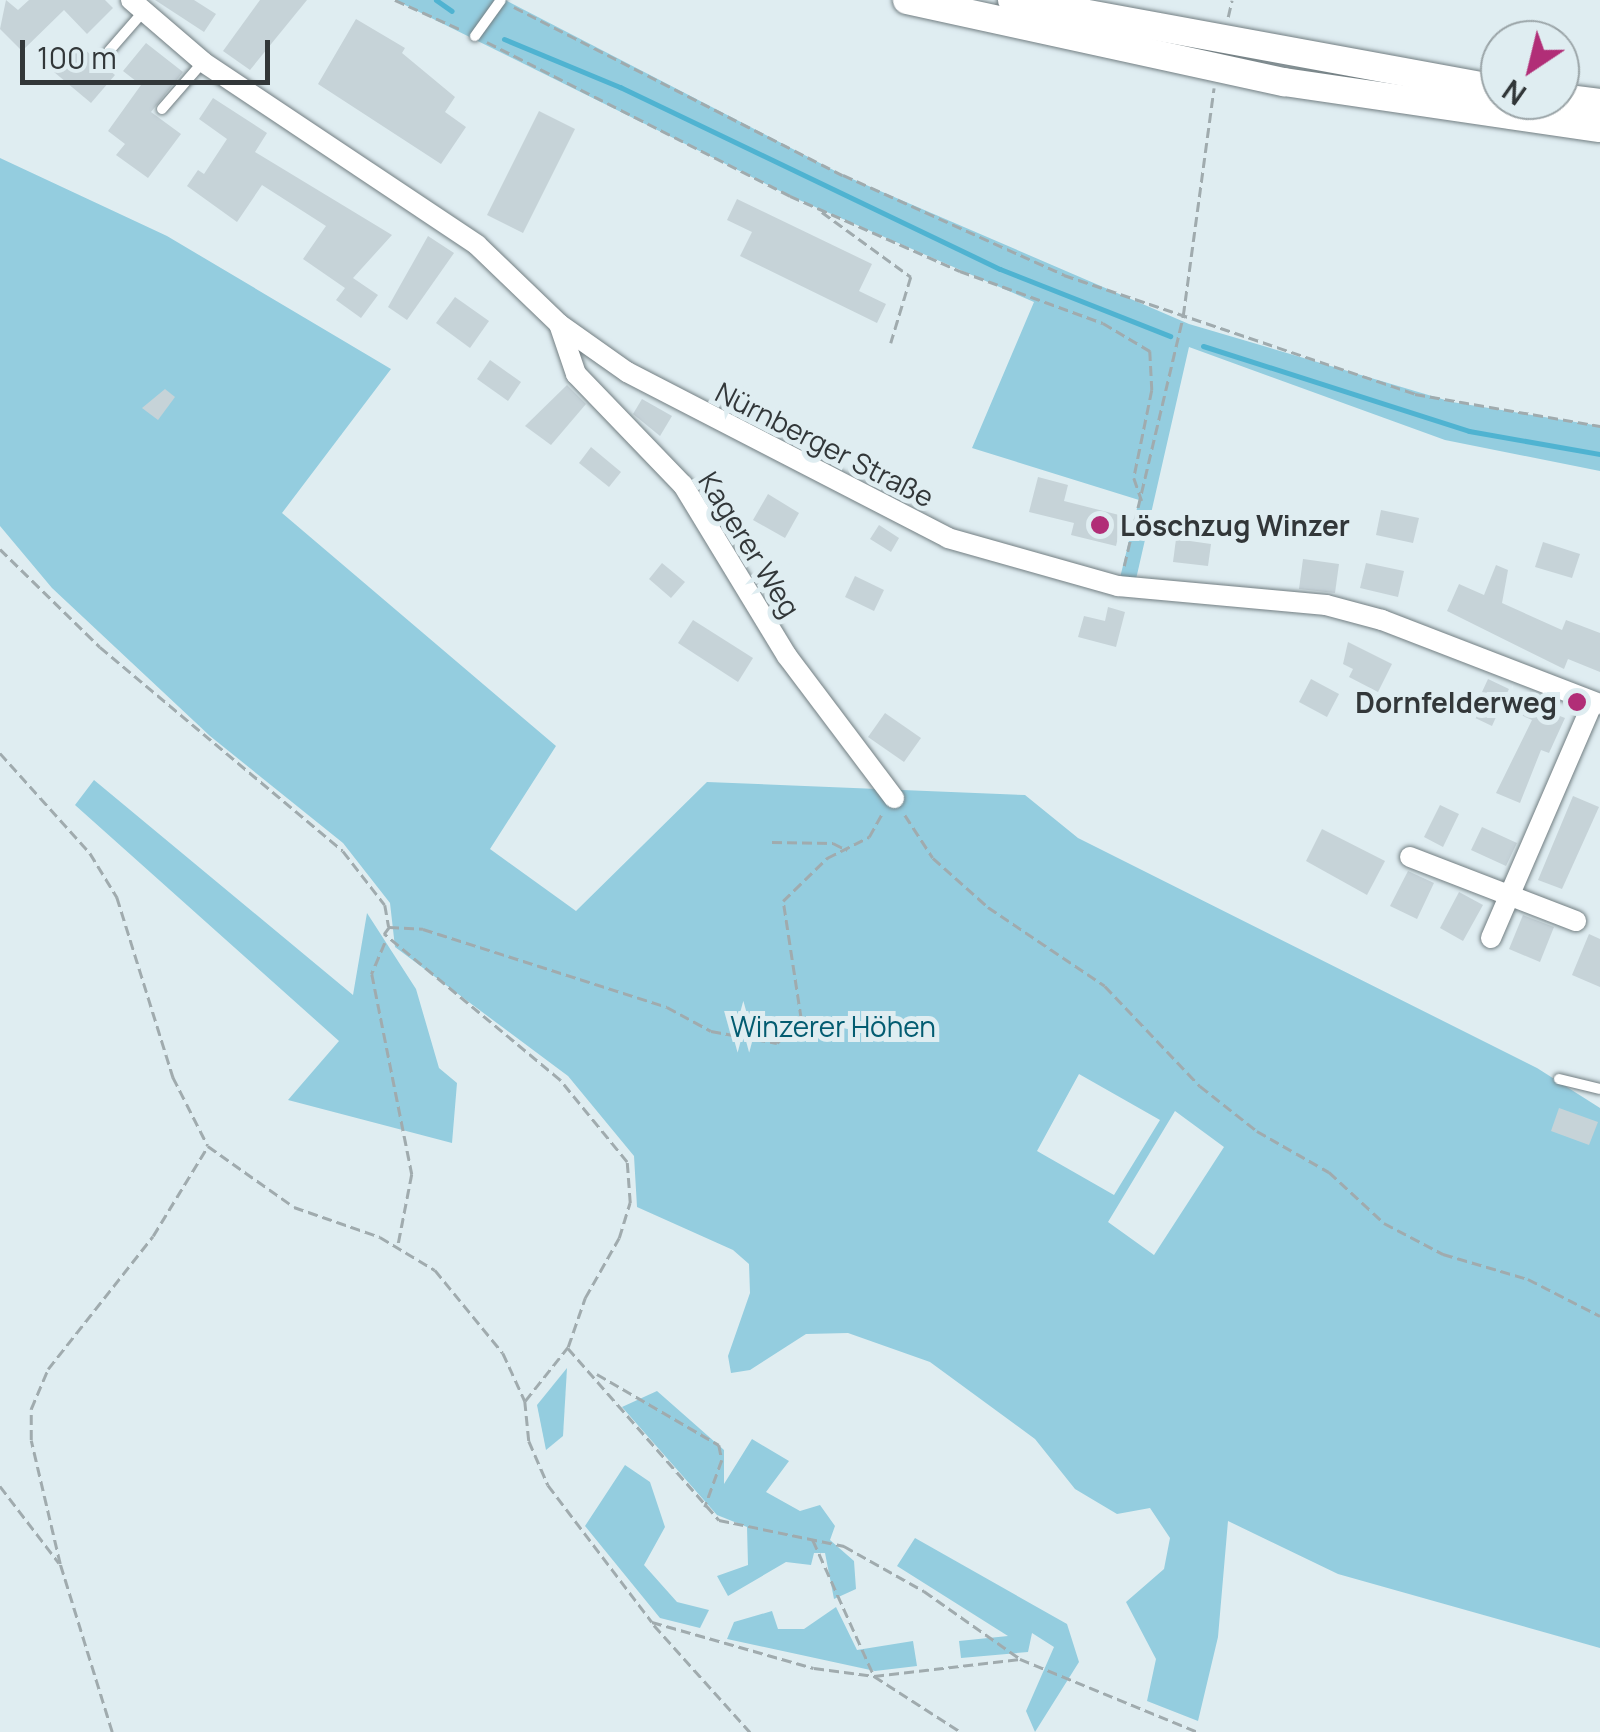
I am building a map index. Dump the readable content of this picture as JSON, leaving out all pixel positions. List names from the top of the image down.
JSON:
{
  "streets": {
    "street": ["Nürnberger Straße", "Kagerer Weg"]
  },
  "crossings": [
    ["Nürnberger Straße", "Kagerer Weg"]
  ],
  "parks": ["Winzerer Höhen"],
  "places": ["Löschzug Winzer", "Dornfelderweg"],
  "scale_bar": "100 m",
  "north": "bottom left"
}
